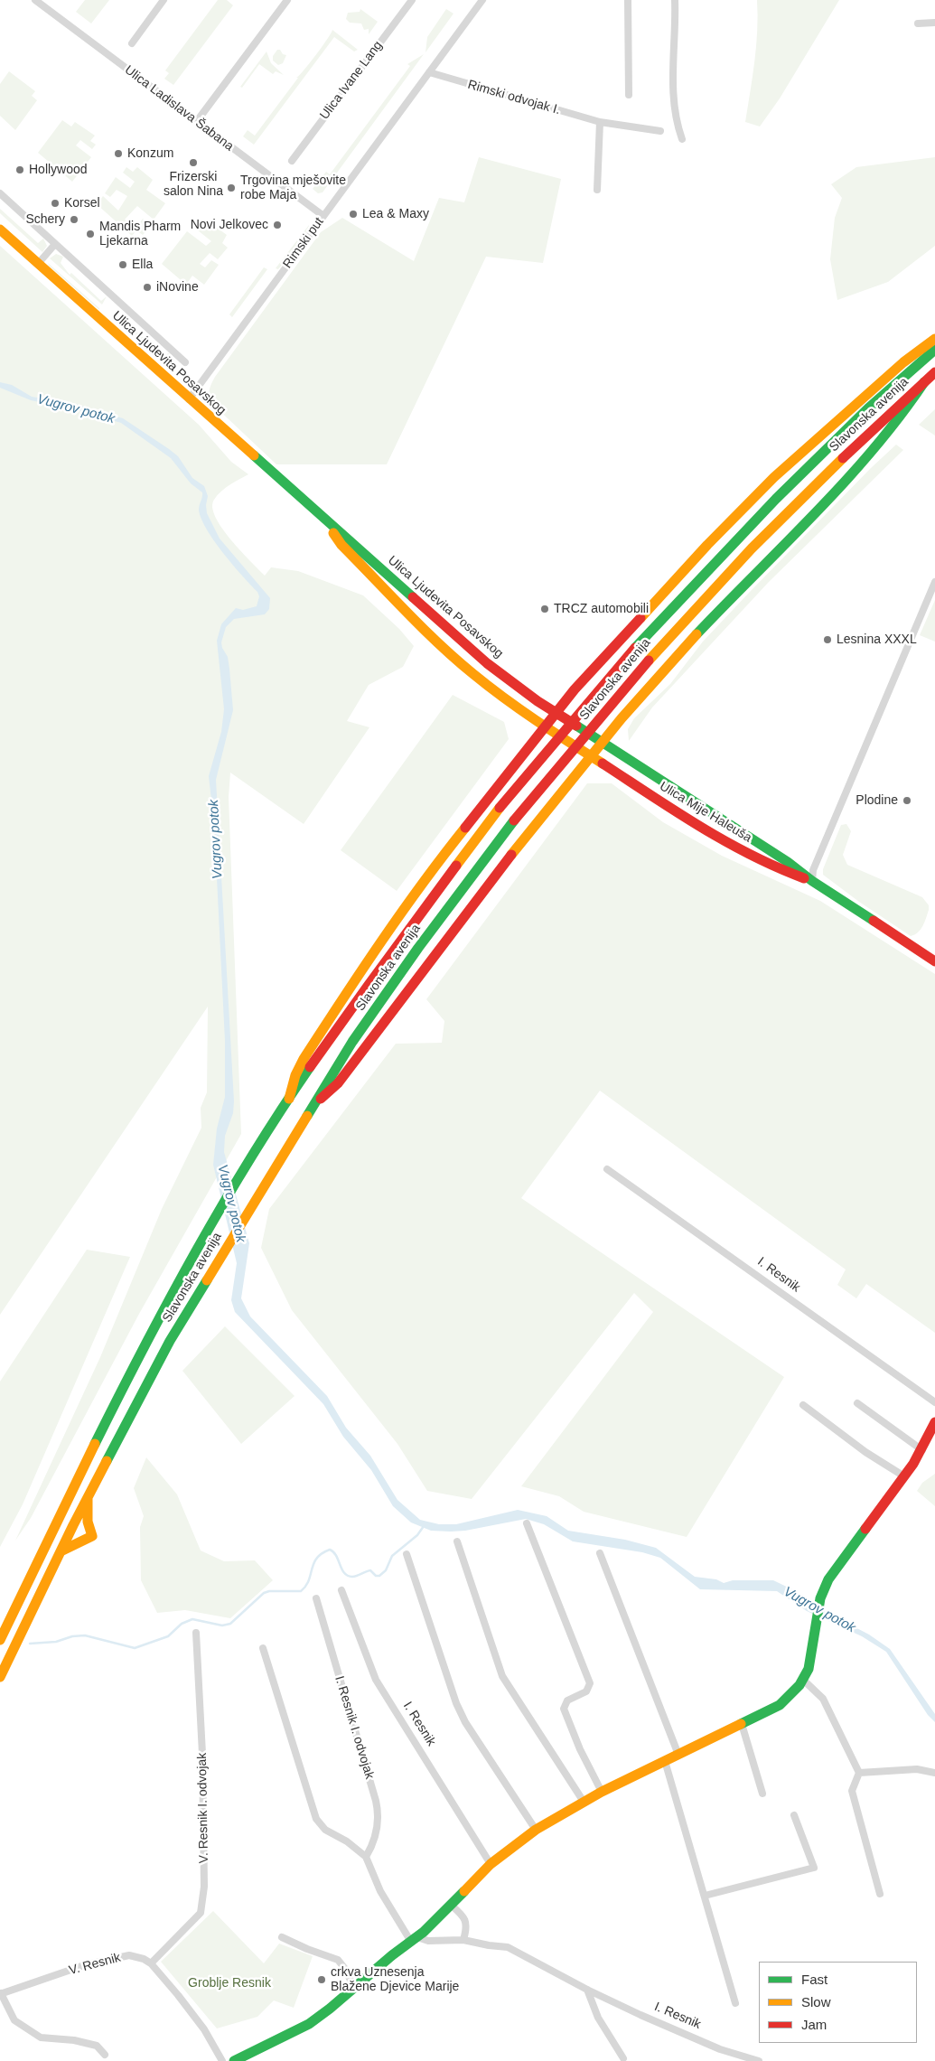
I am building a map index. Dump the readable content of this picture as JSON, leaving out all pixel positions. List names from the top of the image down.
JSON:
{
  "streets": {
    "main road": ["Ulica Ljudevita Posavskog", "Slavonska avenija", "Ulica Mije Haleuša"],
    "street": [
      "Ulica Ivane Lang",
      "Rimski odvojak I.",
      "Ulica Ladislava Šabana",
      "Rimski put",
      "I. Resnik",
      "I. Resnik I. odvojak",
      "V. Resnik I. odvojak",
      "V. Resnik"
    ]
  },
  "crossings": [
    ["Rimski odvojak I.", "Rimski put"],
    ["Ulica Ladislava Šabana", "Rimski put"],
    ["Rimski put", "Ulica Ljudevita Posavskog"],
    ["Ulica Ljudevita Posavskog", "Ulica Mije Haleuša"],
    ["V. Resnik I. odvojak", "V. Resnik"]
  ],
  "water": ["Vugrov potok"],
  "parks": ["Groblje Resnik"],
  "places": [
    "Konzum",
    "Frizerski salon Nina",
    "Hollywood",
    "Trgovina mješovite robe Maja",
    "Korsel",
    "Lea & Maxy",
    "Schery",
    "Novi Jelkovec",
    "Mandis Pharm Ljekarna",
    "Ella",
    "iNovine",
    "TRCZ automobili",
    "Lesnina XXXL",
    "Plodine",
    "crkva Uznesenja Blažene Djevice Marije"
  ],
  "legend": ["Fast", "Slow", "Jam"]
}
